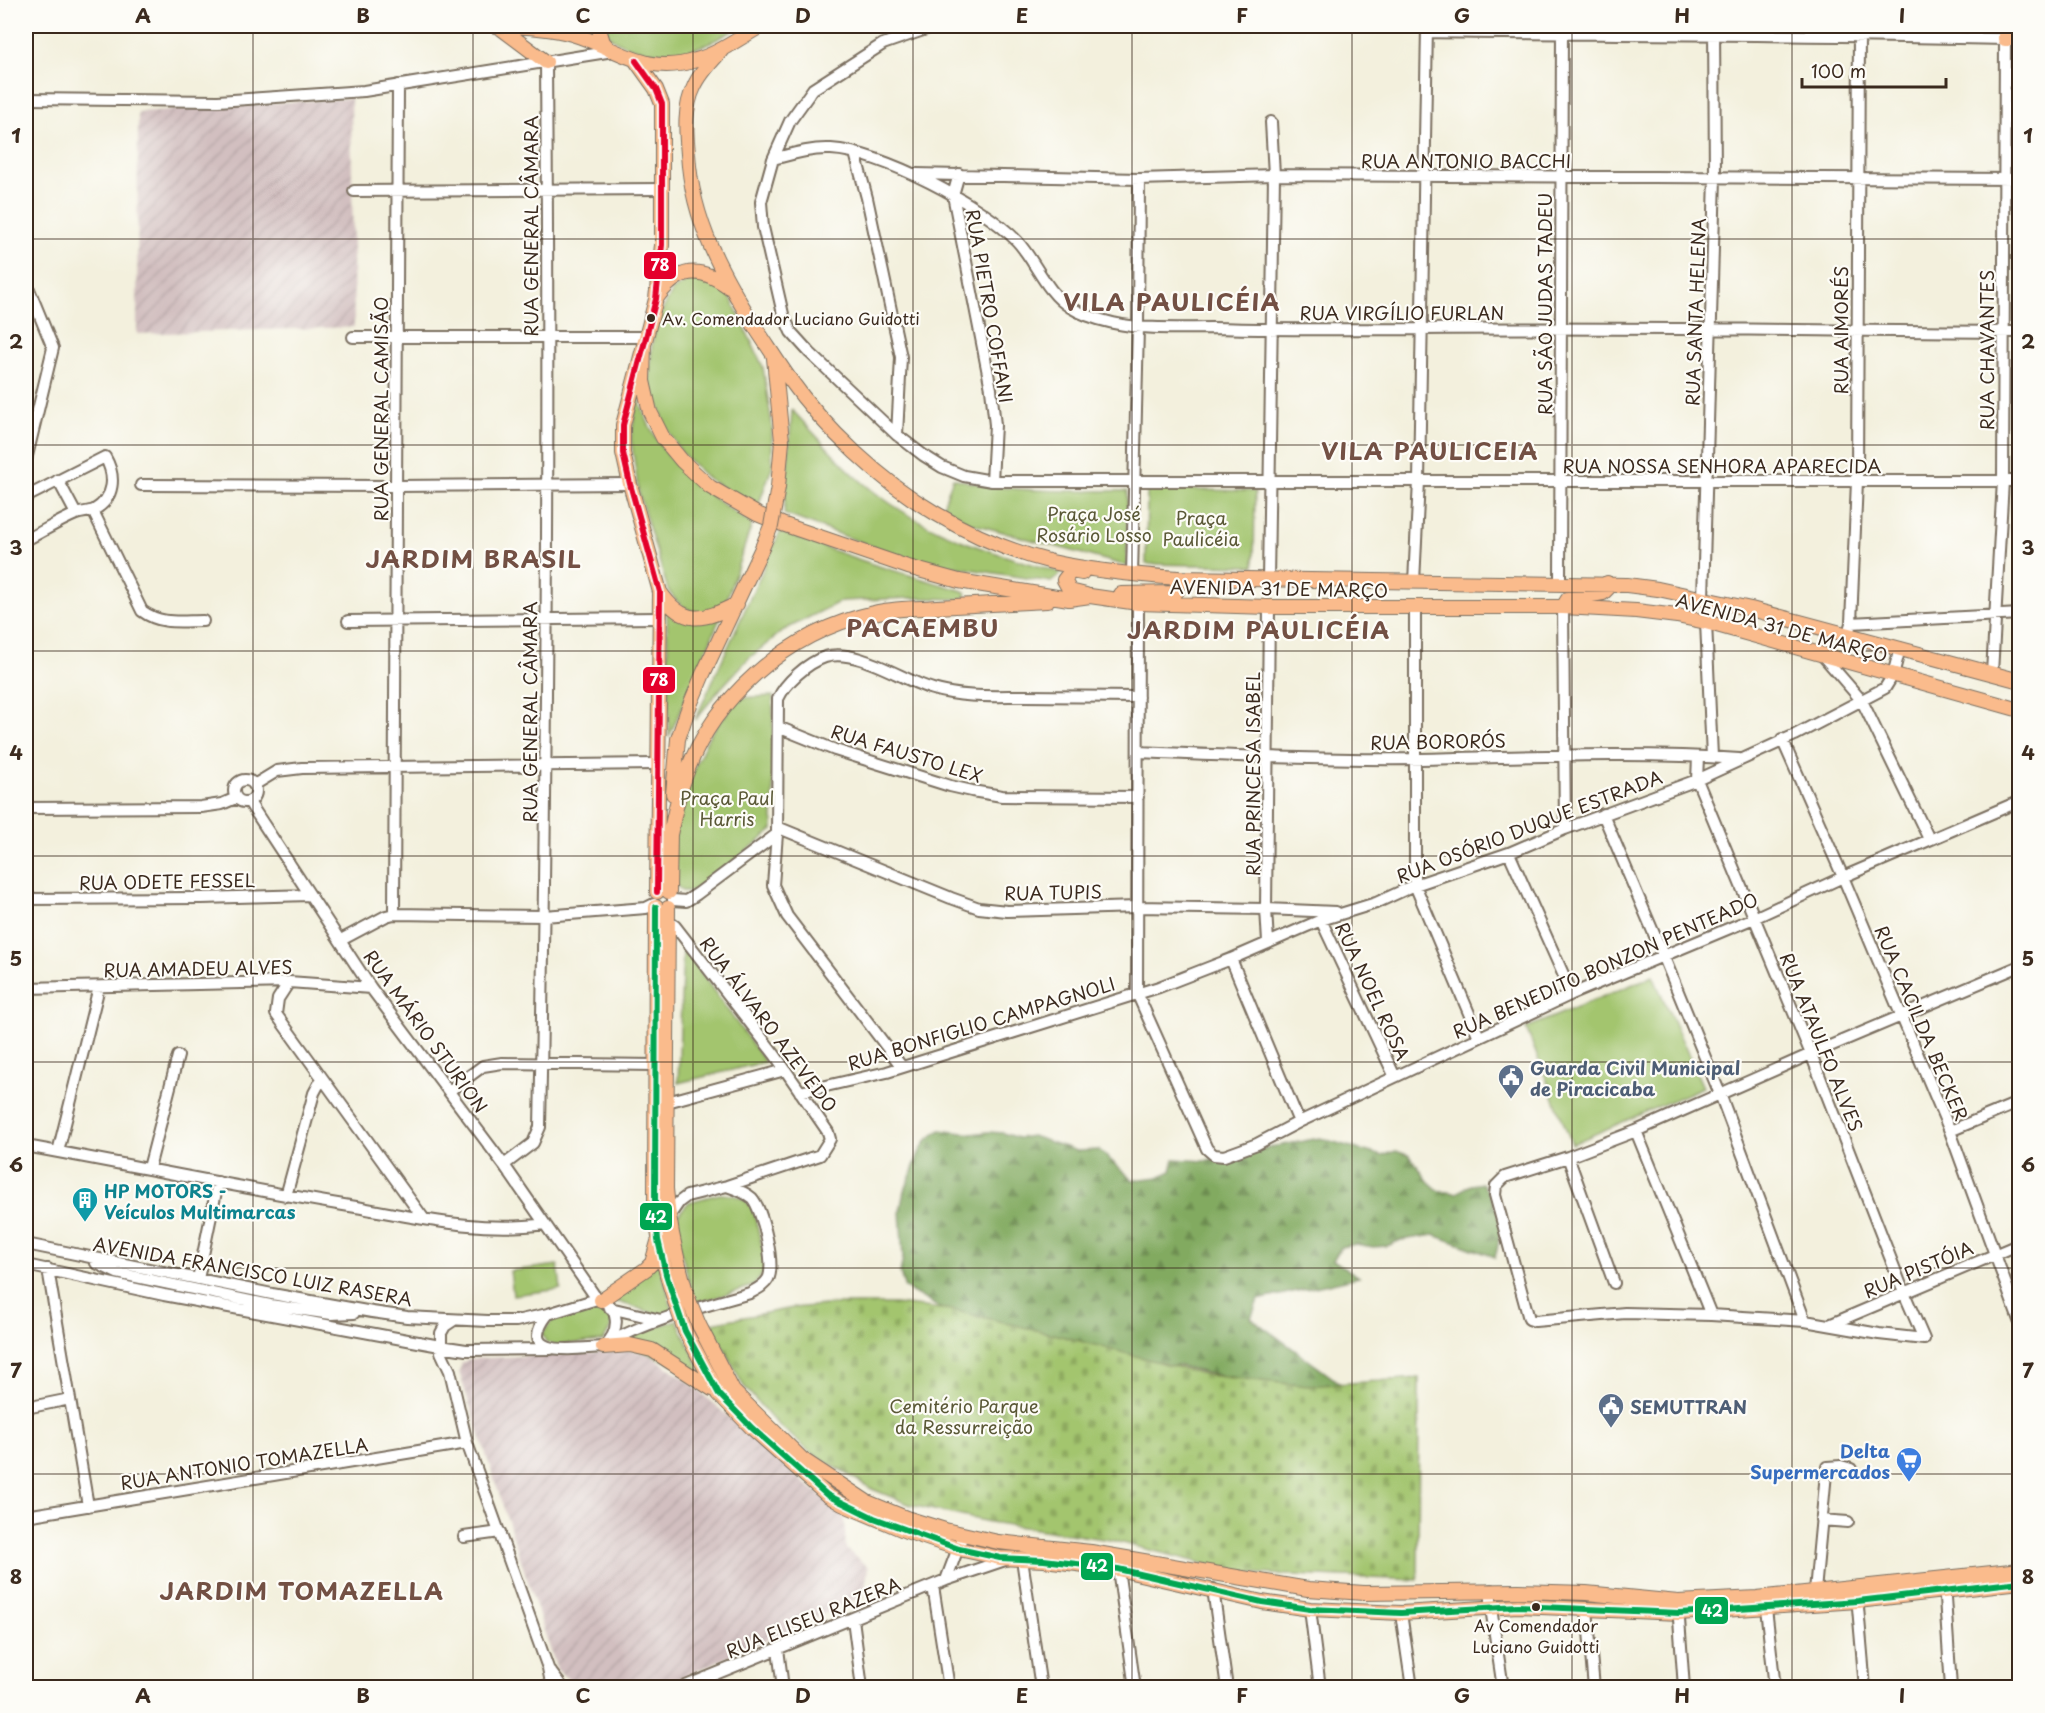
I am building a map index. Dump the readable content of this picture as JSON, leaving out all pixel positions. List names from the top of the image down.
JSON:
{
  "streets": {
    "main road": ["AVENIDA 31 DE MARÇO"],
    "street": [
      "RUA ANTONIO BACCHI",
      "RUA GENERAL CÂMARA",
      "RUA SÃO JUDAS TADEU",
      "RUA PIETRO COFFANI",
      "RUA VIRGÍLIO FURLAN",
      "RUA SANTA HELENA",
      "RUA AIMORÉS",
      "RUA CHAVANTES",
      "RUA GENERAL CAMISÃO",
      "RUA NOSSA SENHORA APARECIDA",
      "RUA BORORÓS",
      "RUA FAUSTO LEX",
      "RUA PRINCESA ISABEL",
      "RUA OSÓRIO DUQUE ESTRADA",
      "RUA ODETE FESSEL",
      "RUA TUPIS",
      "RUA BENEDITO BONZON PENTEADO",
      "RUA AMADEU ALVES",
      "RUA NOEL ROSA",
      "RUA BONFIGLIO CAMPAGNOLI",
      "RUA CACILDA BECKER",
      "RUA ÁLVARO AZEVEDO",
      "RUA MÁRIO STURION",
      "RUA ATAULFO ALVES",
      "RUA PISTÓIA",
      "AVENIDA FRANCISCO LUIZ RASERA",
      "RUA ANTONIO TOMAZELLA",
      "RUA ELISEU RAZERA"
    ]
  },
  "crossings": [
    ["RUA ANTONIO BACCHI", "RUA SÃO JUDAS TADEU"],
    ["RUA ANTONIO BACCHI", "RUA PIETRO COFFANI"],
    ["RUA ANTONIO BACCHI", "RUA VIRGÍLIO FURLAN"],
    ["RUA ANTONIO BACCHI", "RUA SANTA HELENA"],
    ["RUA ANTONIO BACCHI", "RUA AIMORÉS"],
    ["RUA ANTONIO BACCHI", "RUA CHAVANTES"],
    ["RUA GENERAL CÂMARA", "RUA MÁRIO STURION"],
    ["RUA SÃO JUDAS TADEU", "RUA VIRGÍLIO FURLAN"],
    ["RUA SÃO JUDAS TADEU", "RUA NOSSA SENHORA APARECIDA"],
    ["RUA SÃO JUDAS TADEU", "AVENIDA 31 DE MARÇO"],
    ["RUA PIETRO COFFANI", "RUA VIRGÍLIO FURLAN"],
    ["RUA PIETRO COFFANI", "RUA NOSSA SENHORA APARECIDA"],
    ["RUA VIRGÍLIO FURLAN", "RUA SANTA HELENA"],
    ["RUA VIRGÍLIO FURLAN", "RUA AIMORÉS"],
    ["RUA VIRGÍLIO FURLAN", "RUA CHAVANTES"],
    ["RUA VIRGÍLIO FURLAN", "RUA NOSSA SENHORA APARECIDA"],
    ["RUA SANTA HELENA", "RUA NOSSA SENHORA APARECIDA"],
    ["RUA SANTA HELENA", "AVENIDA 31 DE MARÇO"],
    ["RUA AIMORÉS", "RUA NOSSA SENHORA APARECIDA"],
    ["RUA AIMORÉS", "AVENIDA 31 DE MARÇO"],
    ["RUA CHAVANTES", "RUA NOSSA SENHORA APARECIDA"],
    ["RUA CHAVANTES", "AVENIDA 31 DE MARÇO"],
    ["AVENIDA 31 DE MARÇO", "RUA PRINCESA ISABEL"],
    ["AVENIDA 31 DE MARÇO", "RUA OSÓRIO DUQUE ESTRADA"],
    ["RUA BORORÓS", "RUA PRINCESA ISABEL"],
    ["RUA BORORÓS", "RUA OSÓRIO DUQUE ESTRADA"],
    ["RUA BORORÓS", "RUA ATAULFO ALVES"],
    ["RUA PRINCESA ISABEL", "RUA OSÓRIO DUQUE ESTRADA"],
    ["RUA PRINCESA ISABEL", "RUA TUPIS"],
    ["RUA OSÓRIO DUQUE ESTRADA", "RUA TUPIS"],
    ["RUA OSÓRIO DUQUE ESTRADA", "RUA BENEDITO BONZON PENTEADO"],
    ["RUA OSÓRIO DUQUE ESTRADA", "RUA NOEL ROSA"],
    ["RUA OSÓRIO DUQUE ESTRADA", "RUA BONFIGLIO CAMPAGNOLI"],
    ["RUA OSÓRIO DUQUE ESTRADA", "RUA CACILDA BECKER"],
    ["RUA OSÓRIO DUQUE ESTRADA", "RUA ATAULFO ALVES"],
    ["RUA ODETE FESSEL", "RUA MÁRIO STURION"],
    ["RUA BENEDITO BONZON PENTEADO", "RUA NOEL ROSA"],
    ["RUA BENEDITO BONZON PENTEADO", "RUA BONFIGLIO CAMPAGNOLI"],
    ["RUA BENEDITO BONZON PENTEADO", "RUA CACILDA BECKER"],
    ["RUA BENEDITO BONZON PENTEADO", "RUA ATAULFO ALVES"],
    ["RUA AMADEU ALVES", "RUA MÁRIO STURION"],
    ["RUA BONFIGLIO CAMPAGNOLI", "RUA ÁLVARO AZEVEDO"],
    ["RUA CACILDA BECKER", "RUA PISTÓIA"],
    ["RUA MÁRIO STURION", "AVENIDA FRANCISCO LUIZ RASERA"],
    ["RUA ATAULFO ALVES", "RUA PISTÓIA"]
  ],
  "districts": [
    "VILA PAULICÉIA",
    "VILA PAULICEIA",
    "JARDIM BRASIL",
    "PACAEMBU",
    "JARDIM PAULICÉIA",
    "JARDIM TOMAZELLA"
  ],
  "parks": [
    "Praça José Rosário Losso",
    "Praça Paulicéia",
    "Praça Paul Harris",
    "Cemitério Parque da Ressurreição"
  ],
  "places": {
    "other": ["Av. Comendador Luciano Guidotti", "Av Comendador Luciano Guidotti"],
    "public building": ["Guarda Civil Municipal de Piracicaba", "SEMUTTRAN"],
    "building": ["HP MOTORS - Veículos Multimarcas"],
    "supermarket": ["Delta Supermercados"]
  },
  "lines": ["transit line 78", "transit line 42"],
  "scale_bar": "100 m",
  "grid": {
    "columns": [
      "A",
      "B",
      "C",
      "D",
      "E",
      "F",
      "G",
      "H",
      "I"
    ],
    "rows": [
      "1",
      "2",
      "3",
      "4",
      "5",
      "6",
      "7",
      "8"
    ]
  }
}
